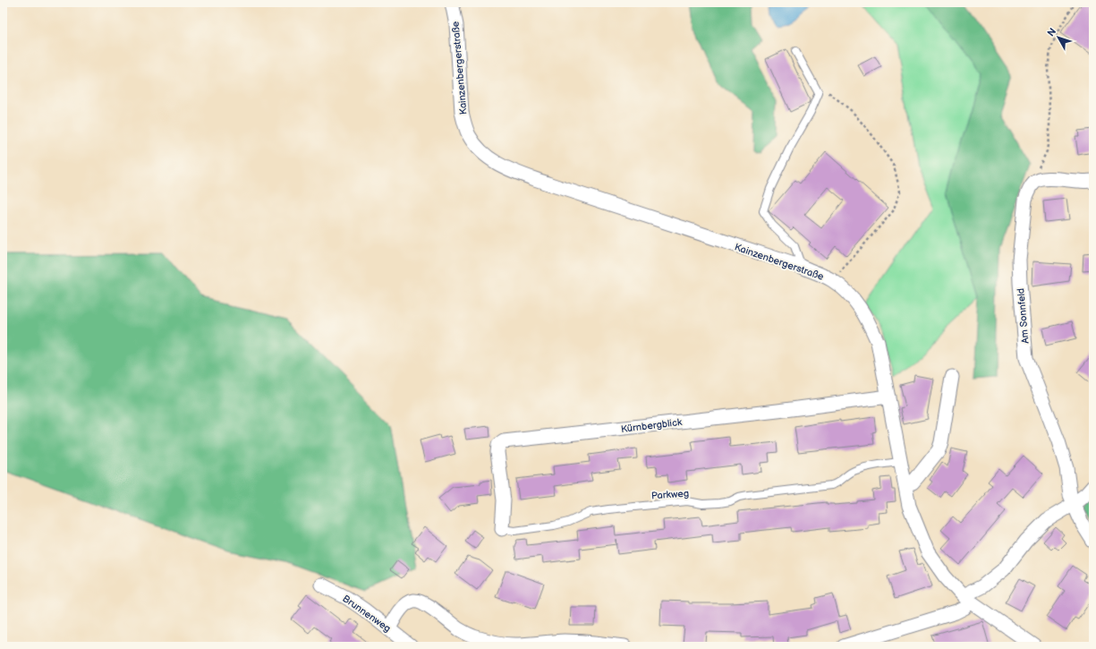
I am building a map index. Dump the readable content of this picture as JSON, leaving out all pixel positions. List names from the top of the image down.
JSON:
{
  "streets": {
    "street": [
      "Kainzenbergerstraße",
      "Am Sonnfeld",
      "Kürnbergblick",
      "Brunnenweg"
    ],
    "lane": ["Parkweg"]
  },
  "crossings": [
    ["Kainzenbergerstraße", "Kürnbergblick"],
    ["Kainzenbergerstraße", "Parkweg"],
    ["Kürnbergblick", "Parkweg"]
  ],
  "north": "top left"
}
